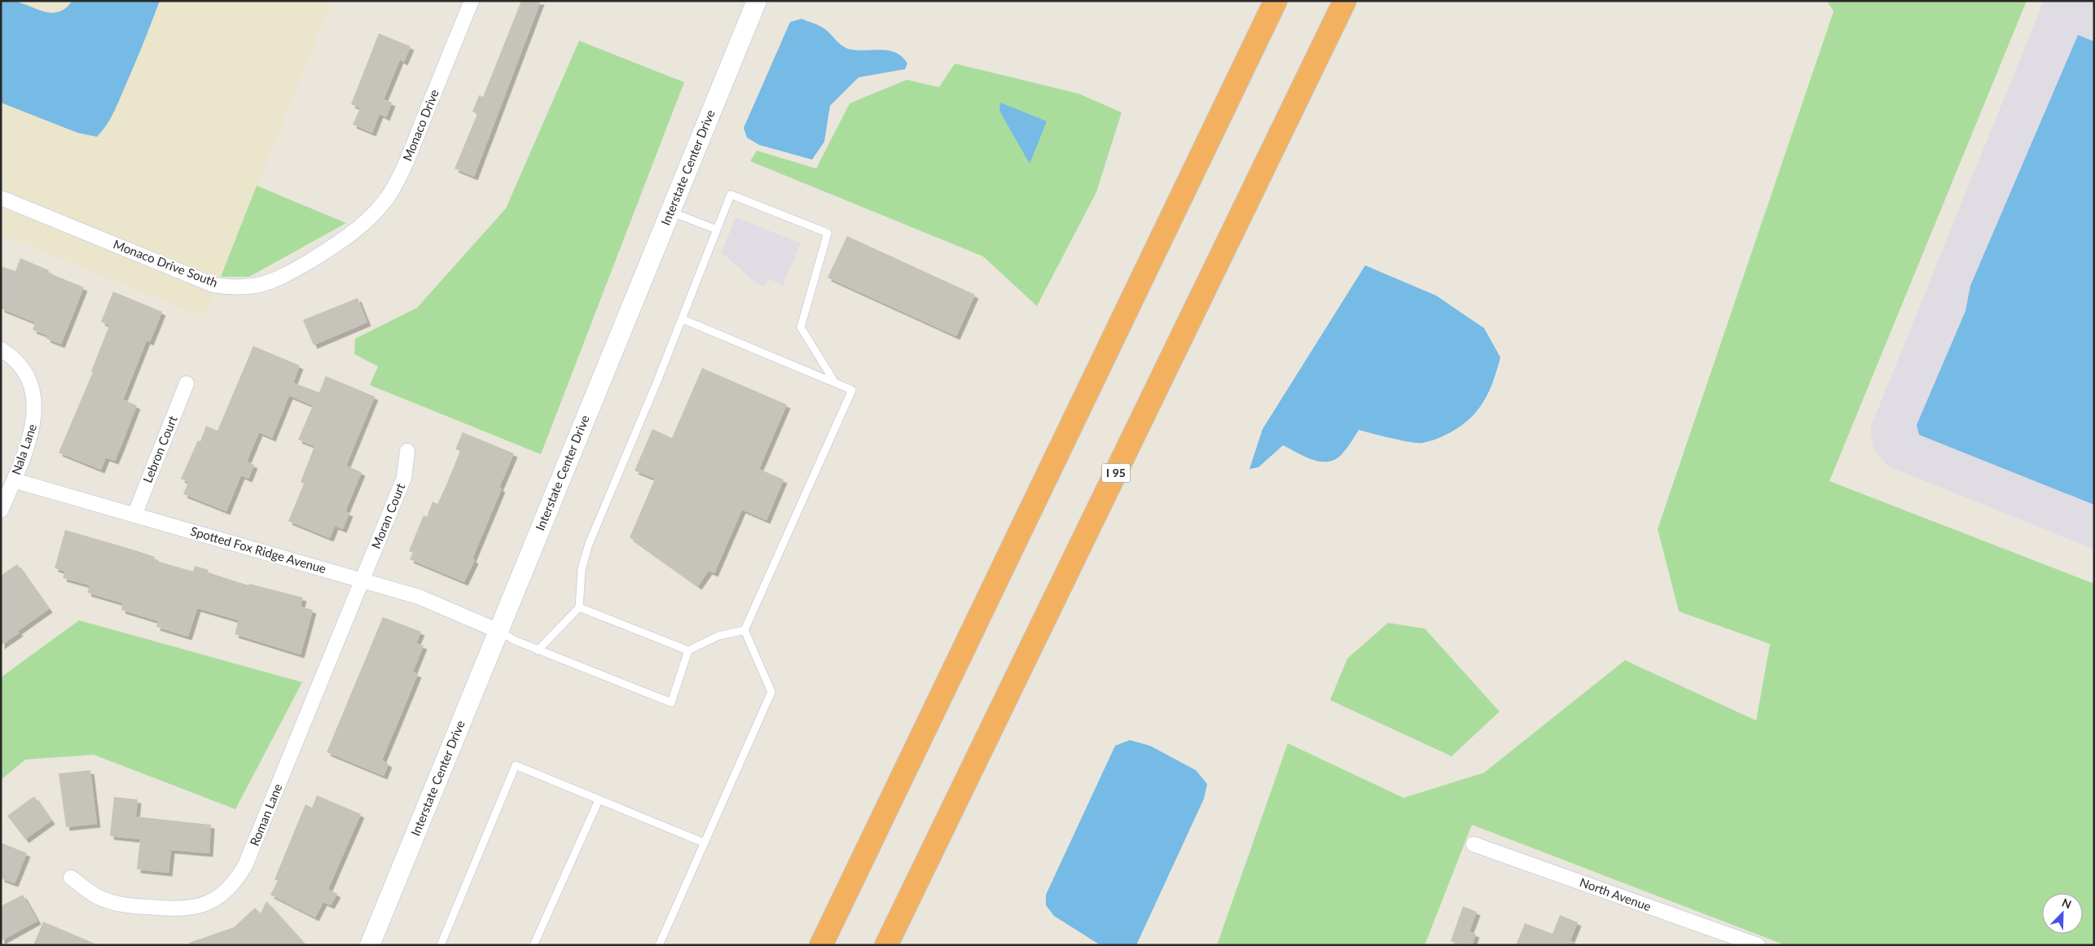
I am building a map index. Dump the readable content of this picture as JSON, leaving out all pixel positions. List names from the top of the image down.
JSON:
{
  "streets": {
    "highway": ["I 95"],
    "street": [
      "Monaco Drive",
      "Interstate Center Drive",
      "Monaco Drive South",
      "Nala Lane",
      "Lebron Court",
      "Moran Court",
      "Spotted Fox Ridge Avenue",
      "Roman Lane",
      "North Avenue"
    ]
  },
  "crossings": [
    ["Monaco Drive", "Monaco Drive South"],
    ["Interstate Center Drive", "Spotted Fox Ridge Avenue"],
    ["Nala Lane", "Spotted Fox Ridge Avenue"],
    ["Lebron Court", "Spotted Fox Ridge Avenue"],
    ["Moran Court", "Spotted Fox Ridge Avenue"],
    ["Moran Court", "Roman Lane"],
    ["Spotted Fox Ridge Avenue", "Roman Lane"]
  ],
  "north": "top right"
}
